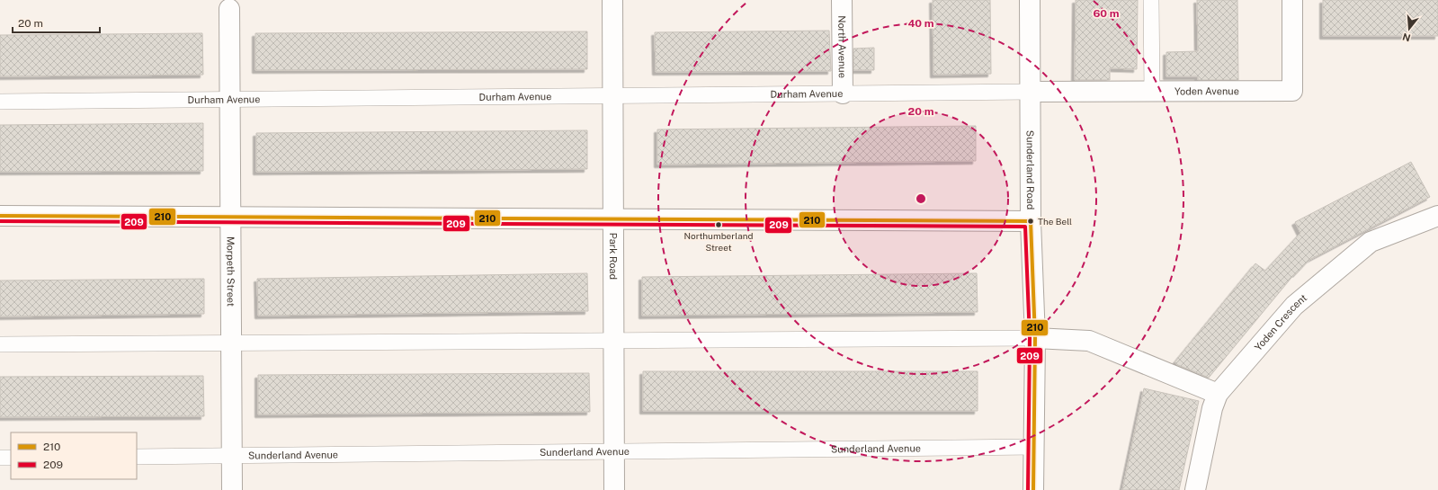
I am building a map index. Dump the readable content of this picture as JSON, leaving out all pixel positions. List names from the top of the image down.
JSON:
{
  "streets": {
    "street": [
      "North Avenue",
      "Yoden Avenue",
      "Sunderland Road",
      "Park Road",
      "Morpeth Street",
      "Yoden Crescent"
    ],
    "lane": ["Durham Avenue", "Sunderland Avenue"]
  },
  "crossings": [
    ["North Avenue", "Durham Avenue"],
    ["Yoden Avenue", "Durham Avenue"],
    ["Yoden Avenue", "Sunderland Road"],
    ["Durham Avenue", "Sunderland Road"],
    ["Durham Avenue", "Park Road"],
    ["Durham Avenue", "Morpeth Street"],
    ["Sunderland Road", "Sunderland Avenue"],
    ["Park Road", "Sunderland Avenue"],
    ["Morpeth Street", "Sunderland Avenue"]
  ],
  "places": ["The Bell", "Northumberland Street"],
  "lines": ["transit line 210", "transit line 209"],
  "legend": ["210", "209"],
  "scale_bar": "20 m",
  "north": "bottom",
  "rings": ["60 m", "40 m", "20 m"]
}
